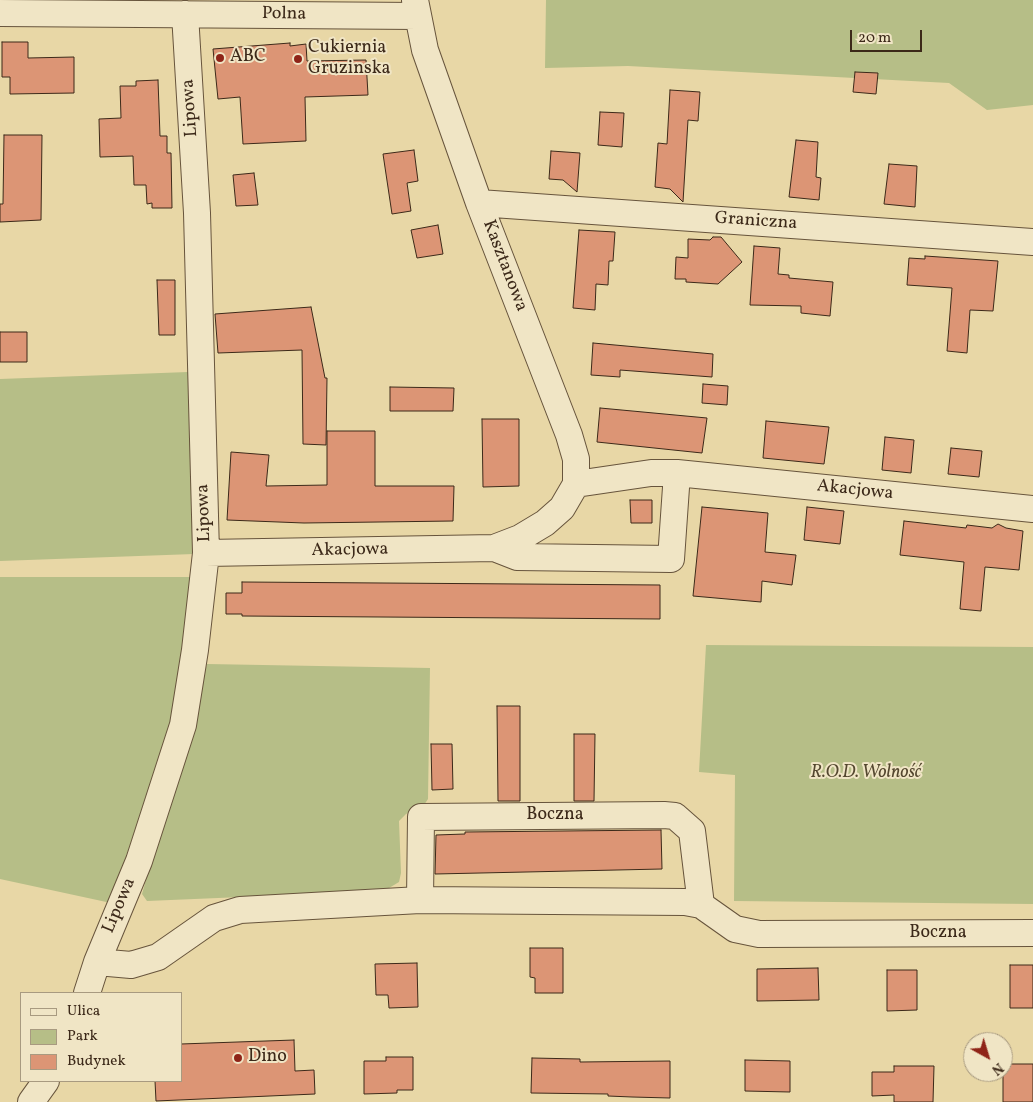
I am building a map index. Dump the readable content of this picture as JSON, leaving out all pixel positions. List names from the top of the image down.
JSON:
{
  "streets": {
    "street": [
      "Polna",
      "Lipowa",
      "Graniczna",
      "Kasztanowa",
      "Akacjowa",
      "Boczna"
    ]
  },
  "crossings": [
    ["Polna", "Lipowa"],
    ["Polna", "Kasztanowa"],
    ["Lipowa", "Akacjowa"],
    ["Lipowa", "Boczna"],
    ["Graniczna", "Kasztanowa"],
    ["Kasztanowa", "Akacjowa"]
  ],
  "parks": ["R.O.D. Wolność"],
  "places": ["ABC", "Cukiernia Gruzinska", "Dino"],
  "legend": ["Ulica", "Park", "Budynek"],
  "scale_bar": "20 m",
  "north": "bottom right"
}
